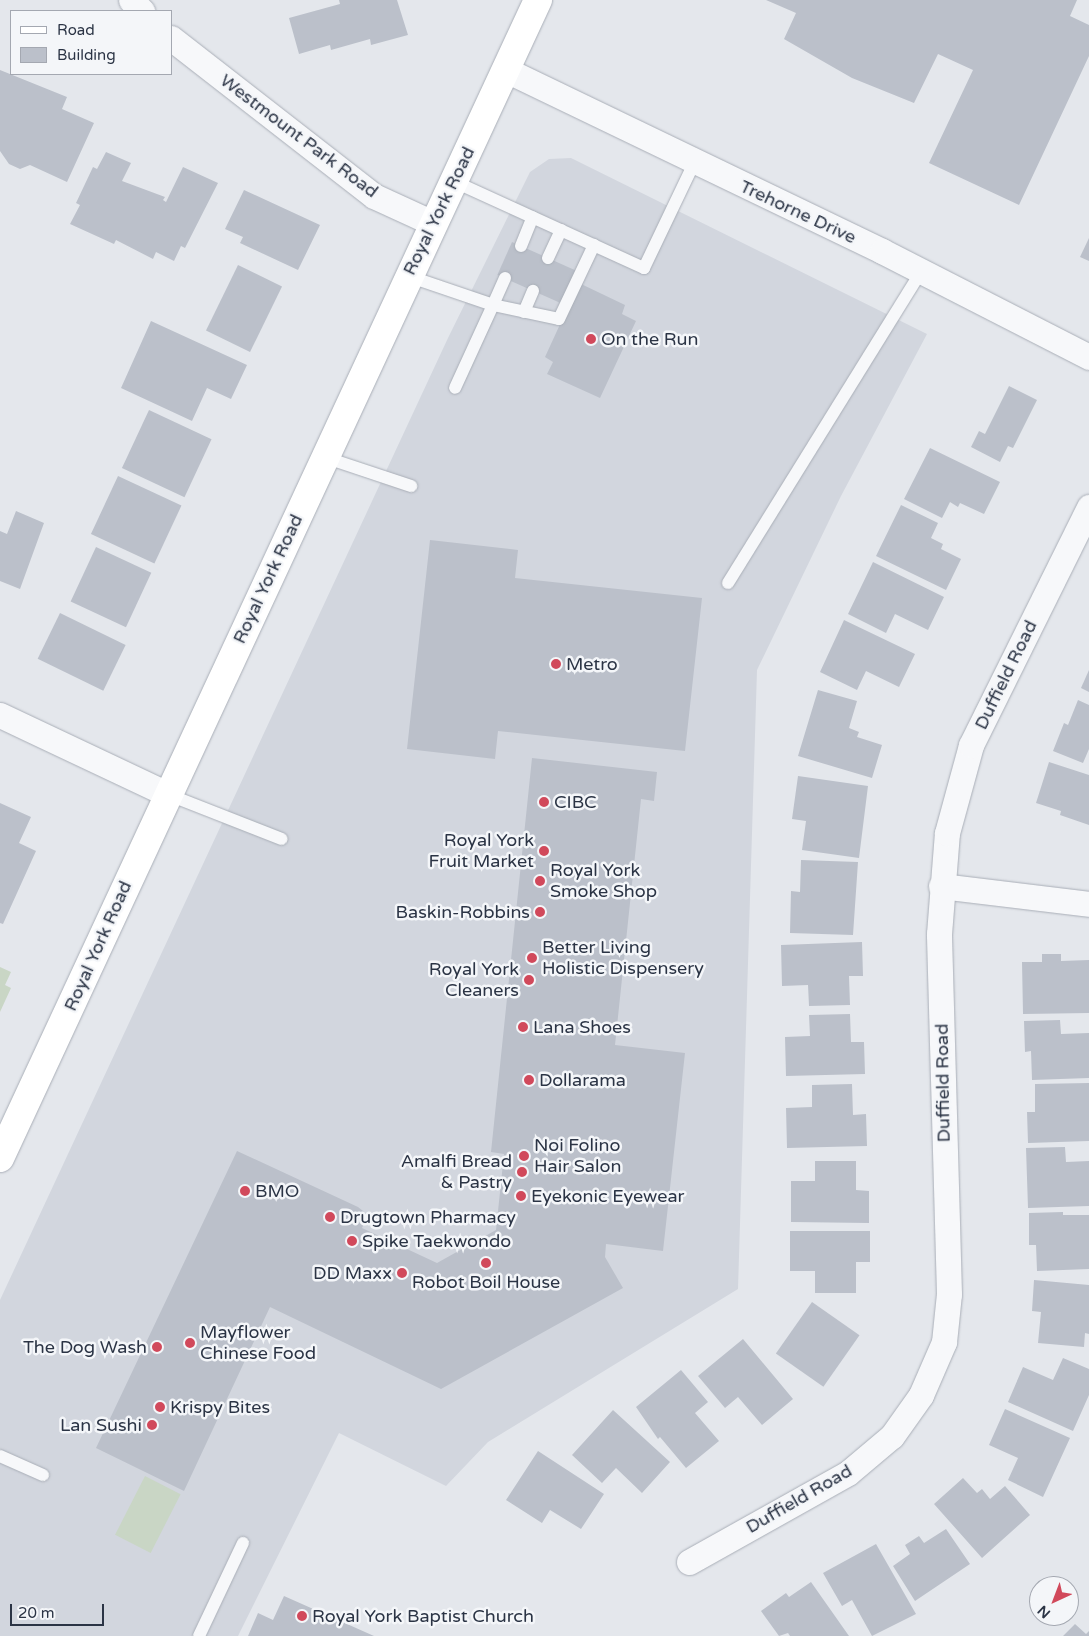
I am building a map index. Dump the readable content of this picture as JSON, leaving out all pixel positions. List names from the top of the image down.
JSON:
{
  "streets": {
    "main road": ["Royal York Road"],
    "street": ["Westmount Park Road", "Trehorne Drive", "Duffield Road"]
  },
  "crossings": [
    ["Westmount Park Road", "Royal York Road"],
    ["Royal York Road", "Trehorne Drive"]
  ],
  "places": [
    "On the Run",
    "Metro",
    "CIBC",
    "Royal York Fruit Market",
    "Royal York Smoke Shop",
    "Baskin-Robbins",
    "Better Living Holistic Dispensery",
    "Royal York Cleaners",
    "Lana Shoes",
    "Dollarama",
    "Noi Folino Hair Salon",
    "Amalfi Bread & Pastry",
    "BMO",
    "Eyekonic Eyewear",
    "Drugtown Pharmacy",
    "Spike Taekwondo",
    "Robot Boil House",
    "DD Maxx",
    "Mayflower Chinese Food",
    "The Dog Wash",
    "Krispy Bites",
    "Lan Sushi",
    "Royal York Baptist Church"
  ],
  "legend": ["Road", "Building"],
  "scale_bar": "20 m",
  "north": "bottom left"
}
